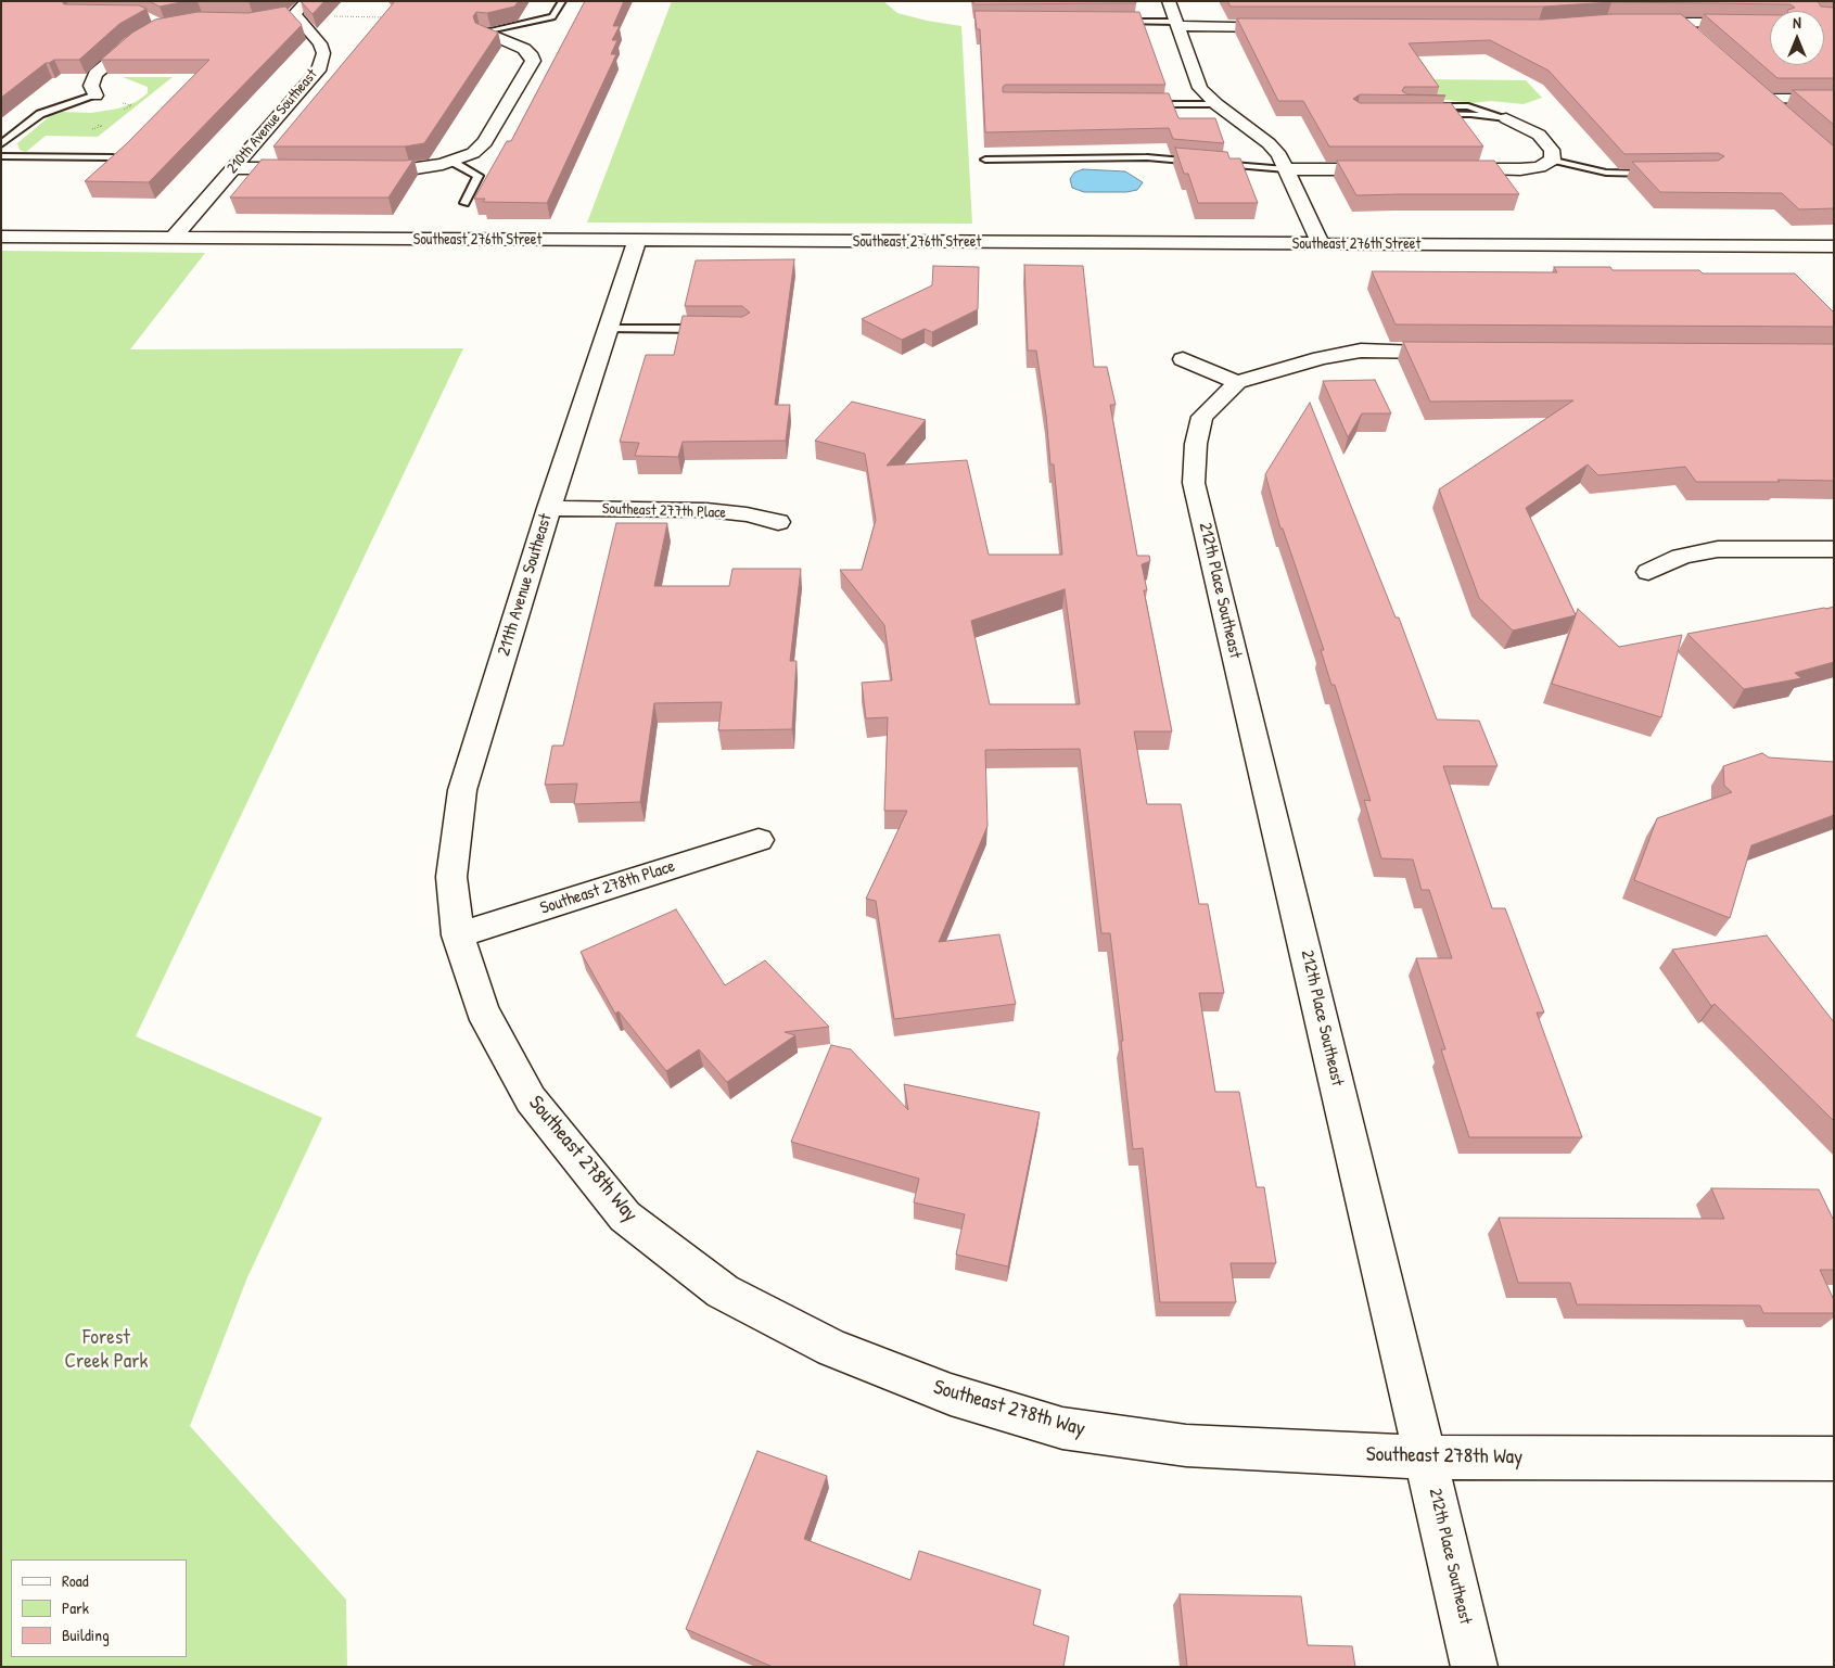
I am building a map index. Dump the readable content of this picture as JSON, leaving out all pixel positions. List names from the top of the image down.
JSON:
{
  "streets": {
    "street": [
      "210th Avenue Southeast",
      "Southeast 276th Street",
      "Southeast 277th Place",
      "211th Avenue Southeast",
      "212th Place Southeast",
      "Southeast 278th Place",
      "Southeast 278th Way"
    ]
  },
  "crossings": [
    ["210th Avenue Southeast", "Southeast 276th Street"],
    ["Southeast 276th Street", "211th Avenue Southeast"],
    ["Southeast 277th Place", "211th Avenue Southeast"],
    ["211th Avenue Southeast", "Southeast 278th Place"],
    ["211th Avenue Southeast", "Southeast 278th Way"],
    ["212th Place Southeast", "Southeast 278th Way"],
    ["Southeast 278th Place", "Southeast 278th Way"]
  ],
  "parks": ["Forest Creek Park"],
  "legend": ["Road", "Park", "Building"],
  "north": "top"
}
